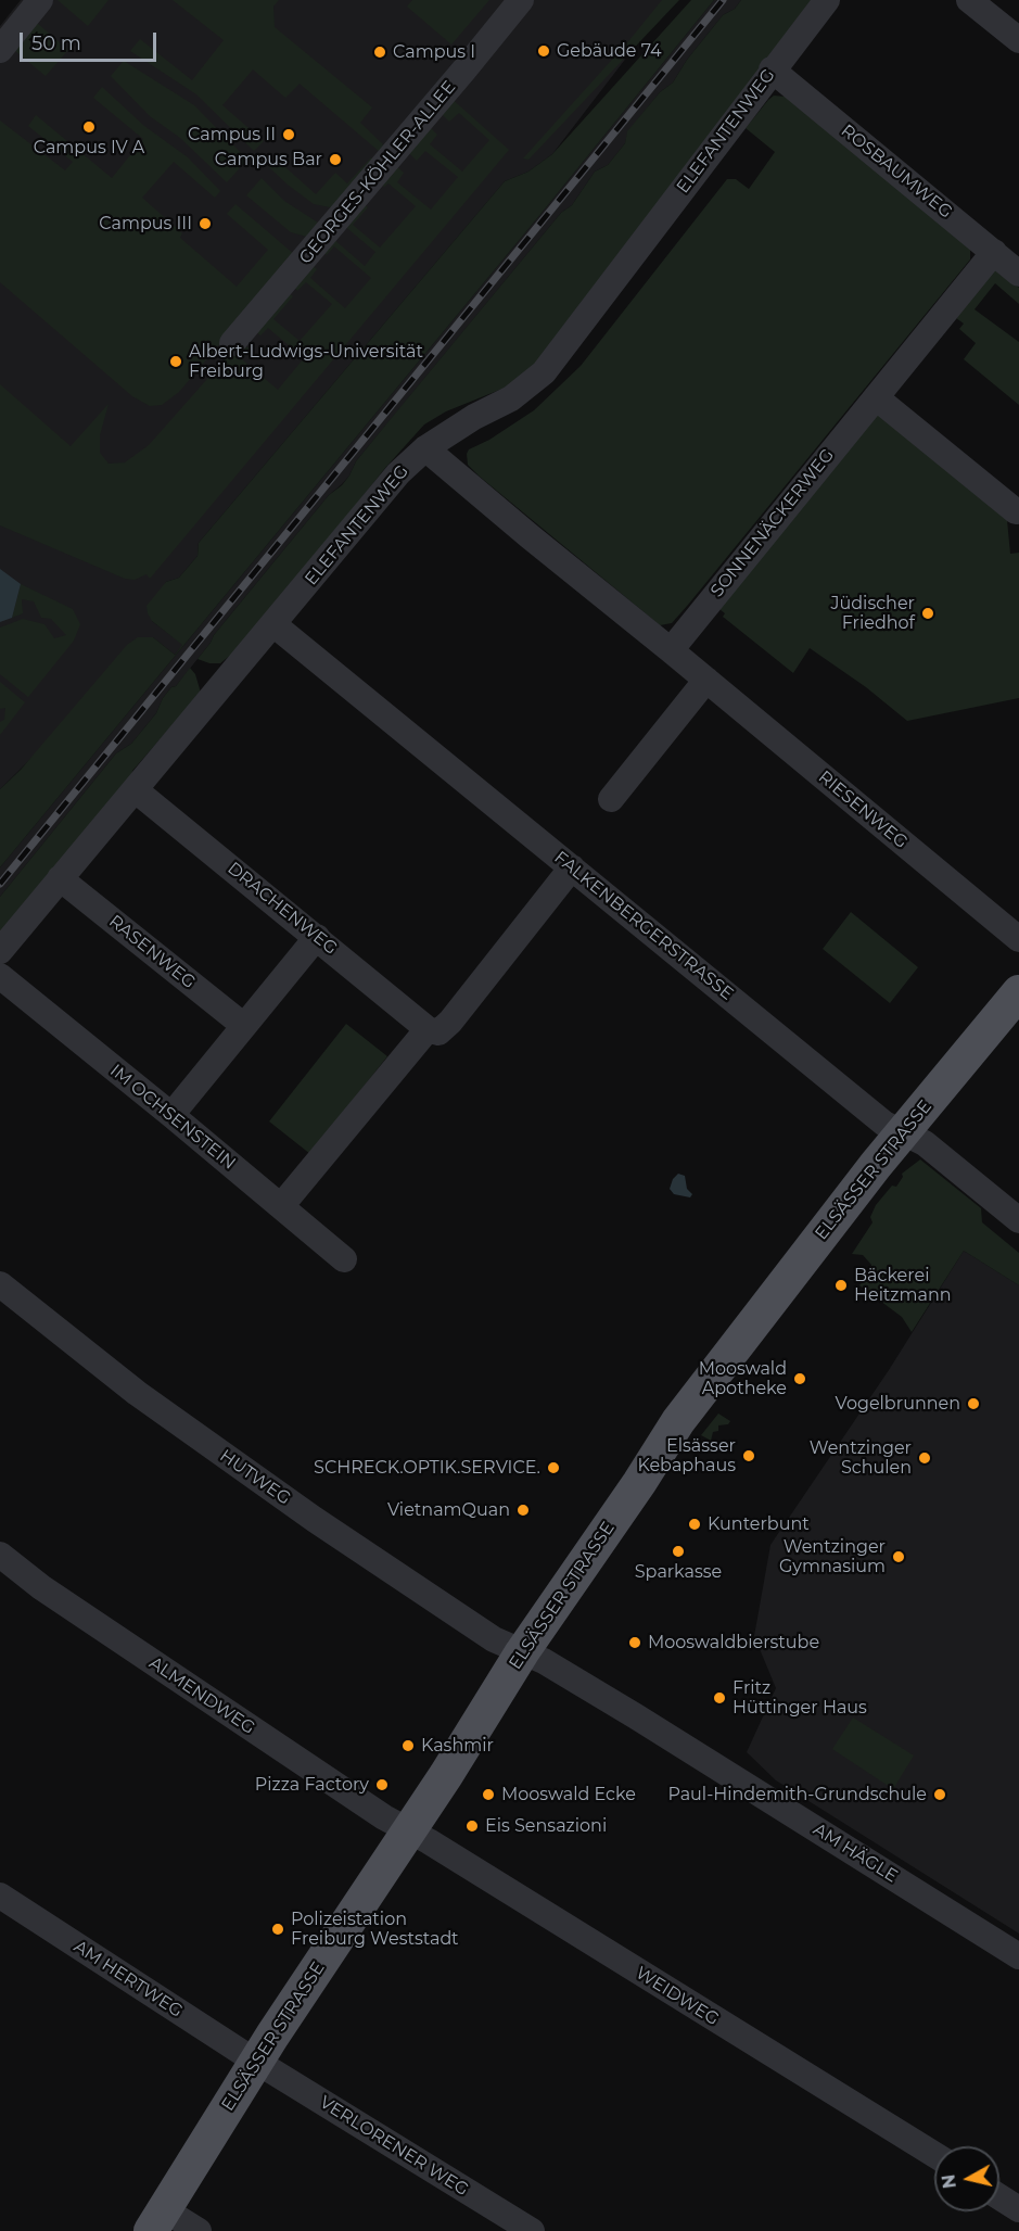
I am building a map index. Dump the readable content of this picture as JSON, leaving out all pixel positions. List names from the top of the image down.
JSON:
{
  "streets": {
    "main road": ["ELSÄSSER STRASSE"],
    "street": [
      "ELEFANTENWEG",
      "ROSBAUMWEG",
      "GEORGES-KÖHLER-ALLEE",
      "SONNENÄCKERWEG",
      "RIESENWEG",
      "DRACHENWEG",
      "FALKENBERGERSTRASSE",
      "RASENWEG",
      "IM OCHSENSTEIN",
      "HUTWEG",
      "ALMENDWEG",
      "AM HÄGLE",
      "AM HERTWEG",
      "WEIDWEG",
      "VERLORENER WEG"
    ]
  },
  "crossings": [
    ["ELEFANTENWEG", "ROSBAUMWEG"],
    ["ELEFANTENWEG", "RIESENWEG"],
    ["ELEFANTENWEG", "DRACHENWEG"],
    ["ELEFANTENWEG", "FALKENBERGERSTRASSE"],
    ["ELEFANTENWEG", "RASENWEG"],
    ["ROSBAUMWEG", "SONNENÄCKERWEG"],
    ["SONNENÄCKERWEG", "RIESENWEG"],
    ["FALKENBERGERSTRASSE", "ELSÄSSER STRASSE"],
    ["ELSÄSSER STRASSE", "HUTWEG"],
    ["ELSÄSSER STRASSE", "ALMENDWEG"],
    ["ELSÄSSER STRASSE", "AM HÄGLE"],
    ["ELSÄSSER STRASSE", "AM HERTWEG"],
    ["ELSÄSSER STRASSE", "WEIDWEG"],
    ["ELSÄSSER STRASSE", "VERLORENER WEG"],
    ["HUTWEG", "AM HÄGLE"],
    ["ALMENDWEG", "WEIDWEG"],
    ["AM HERTWEG", "VERLORENER WEG"]
  ],
  "places": [
    "Gebäude 74",
    "Campus I",
    "Campus IV A",
    "Campus II",
    "Campus Bar",
    "Campus III",
    "Albert-Ludwigs-Universität Freiburg",
    "Jüdischer Friedhof",
    "Bäckerei Heitzmann",
    "Mooswald Apotheke",
    "Vogelbrunnen",
    "Elsässer Kebaphaus",
    "Wentzinger Schulen",
    "SCHRECK.OPTIK.SERVICE.",
    "VietnamQuan",
    "Kunterbunt",
    "Sparkasse",
    "Wentzinger Gymnasium",
    "Mooswaldbierstube",
    "Fritz Hüttinger Haus",
    "Kashmir",
    "Pizza Factory",
    "Mooswald Ecke",
    "Paul-Hindemith-Grundschule",
    "Eis Sensazioni",
    "Polizeistation Freiburg Weststadt"
  ],
  "scale_bar": "50 m",
  "north": "left"
}
